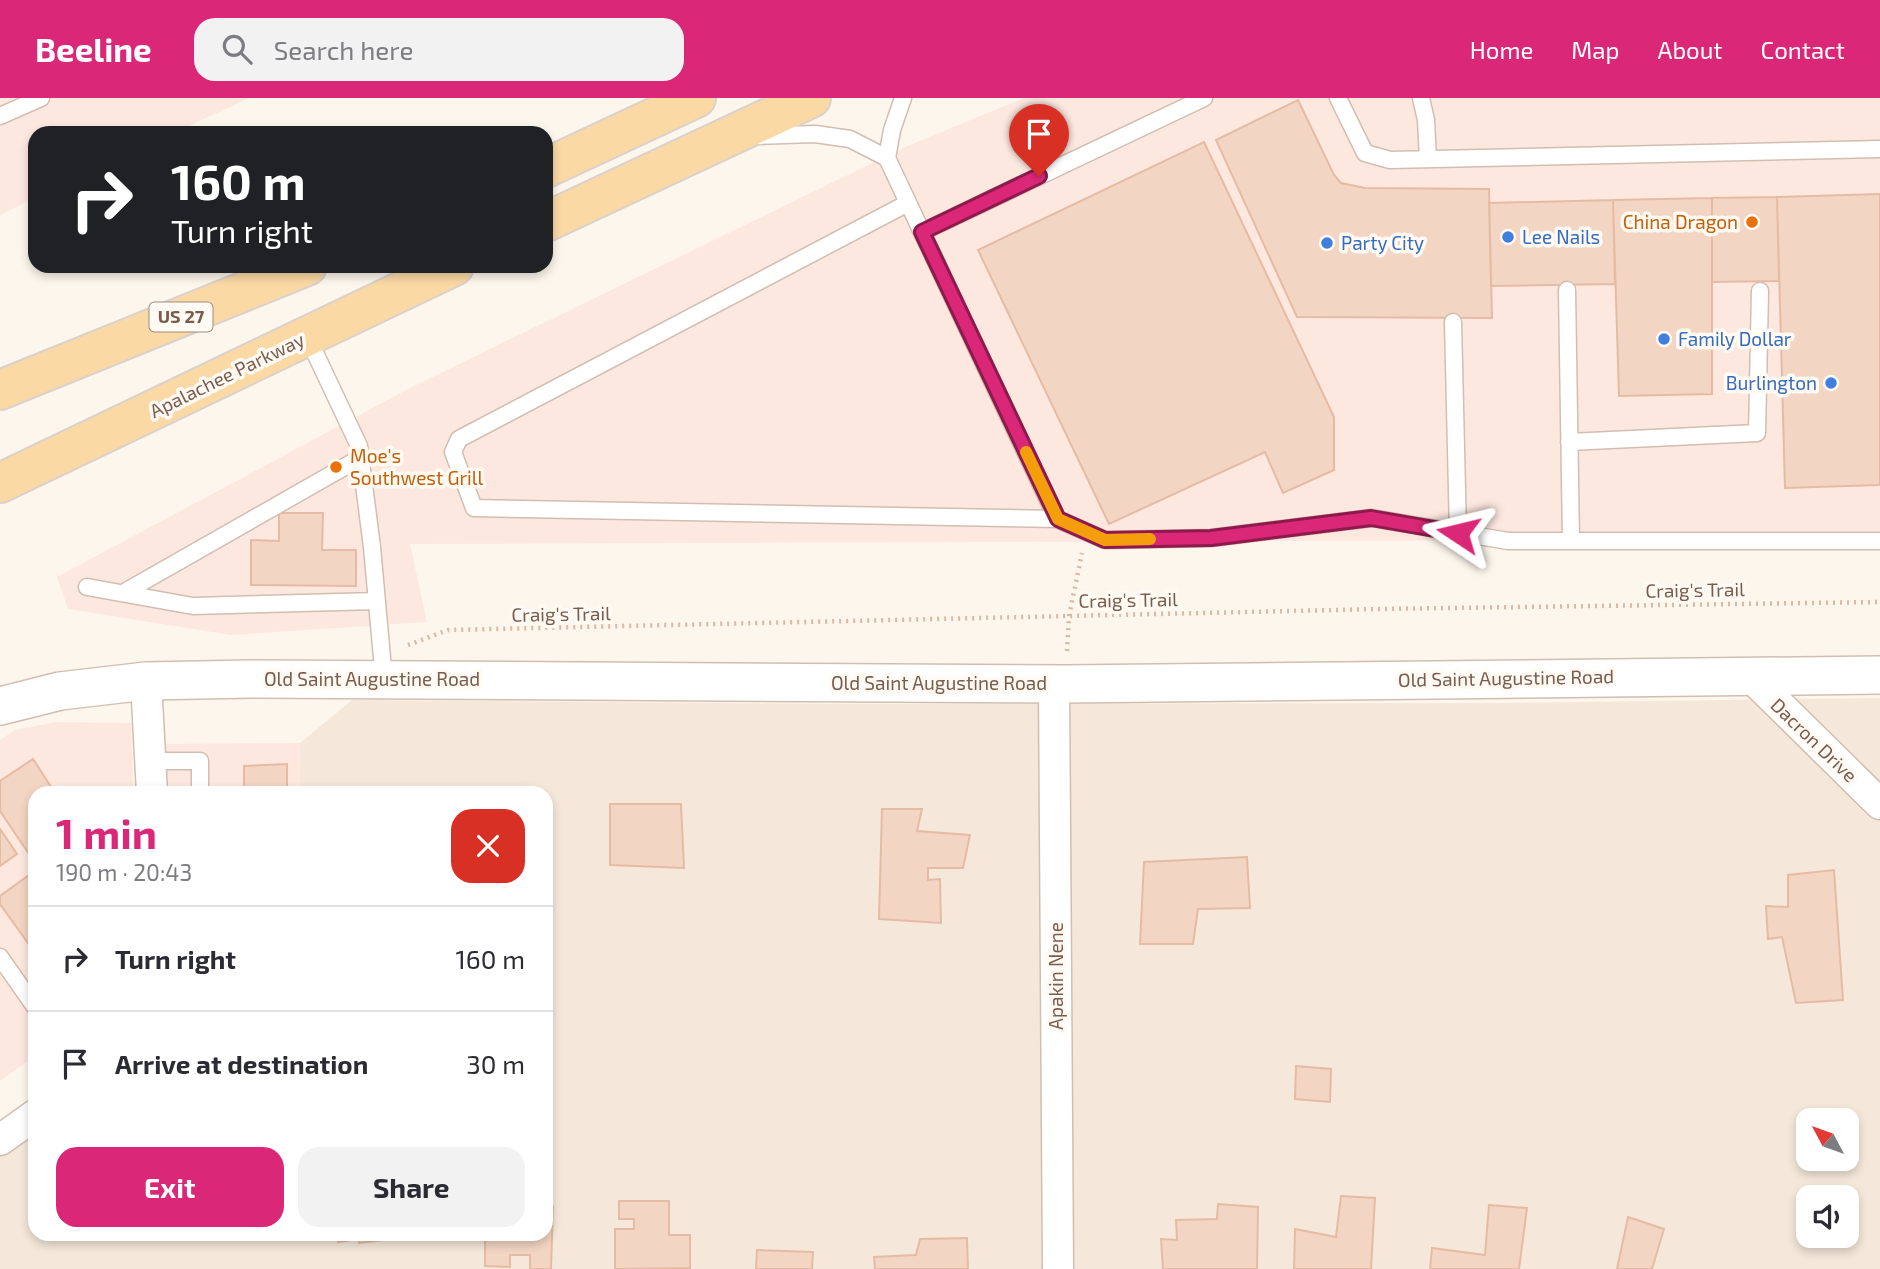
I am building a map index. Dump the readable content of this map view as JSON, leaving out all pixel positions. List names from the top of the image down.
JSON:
{
  "streets": {
    "main road": ["US 27", "Apalachee Parkway"],
    "street": ["Old Saint Augustine Road", "Dacron Drive", "Apakin Nene"],
    "path": ["Craig's Trail"]
  },
  "crossings": [
    ["Craig's Trail", "Old Saint Augustine Road"],
    ["Old Saint Augustine Road", "Dacron Drive"],
    ["Old Saint Augustine Road", "Apakin Nene"]
  ],
  "places": [
    "China Dragon",
    "Lee Nails",
    "Party City",
    "Family Dollar",
    "Burlington",
    "Moe's Southwest Grill"
  ],
  "north": "top left",
  "page": {
    "header": "Beeline",
    "search": "Search here",
    "nav": [
      "Home",
      "Map",
      "About",
      "Contact"
    ],
    "turn": ["160 m", "Turn right"],
    "heading": ["1 min", "190 m · 20:43"],
    "list": [
      {
        "name": "Turn right",
        "value": "160 m"
      },
      {
        "name": "Arrive at destination",
        "value": "30 m"
      }
    ],
    "buttons": ["Exit", "Share"]
  }
}
